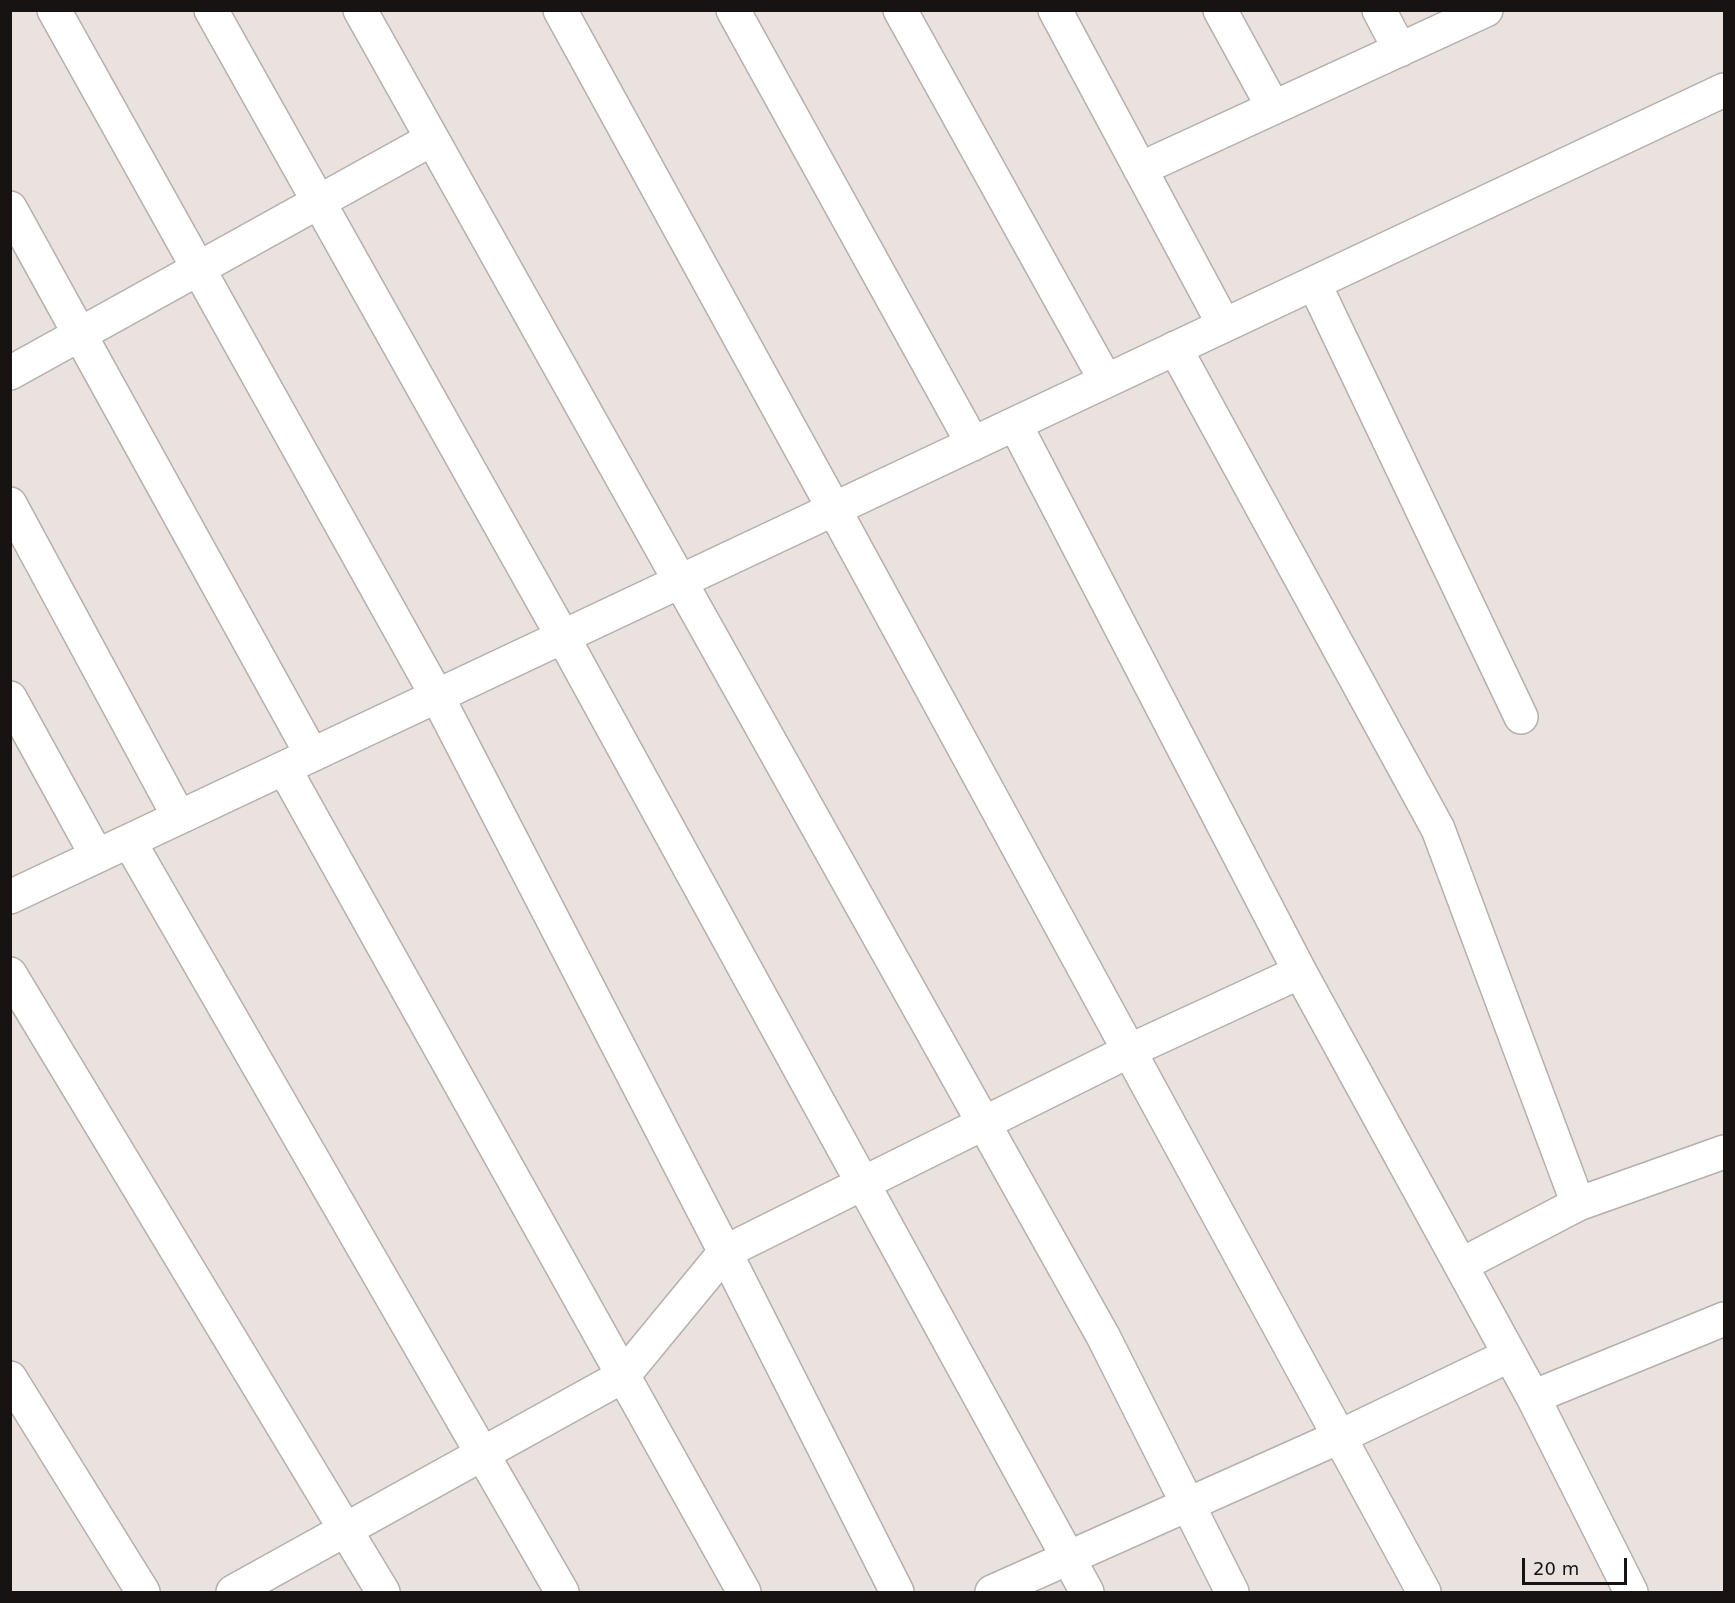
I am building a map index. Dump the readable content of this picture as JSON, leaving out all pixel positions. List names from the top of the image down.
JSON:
{
  "scale_bar": "20 m"
}
